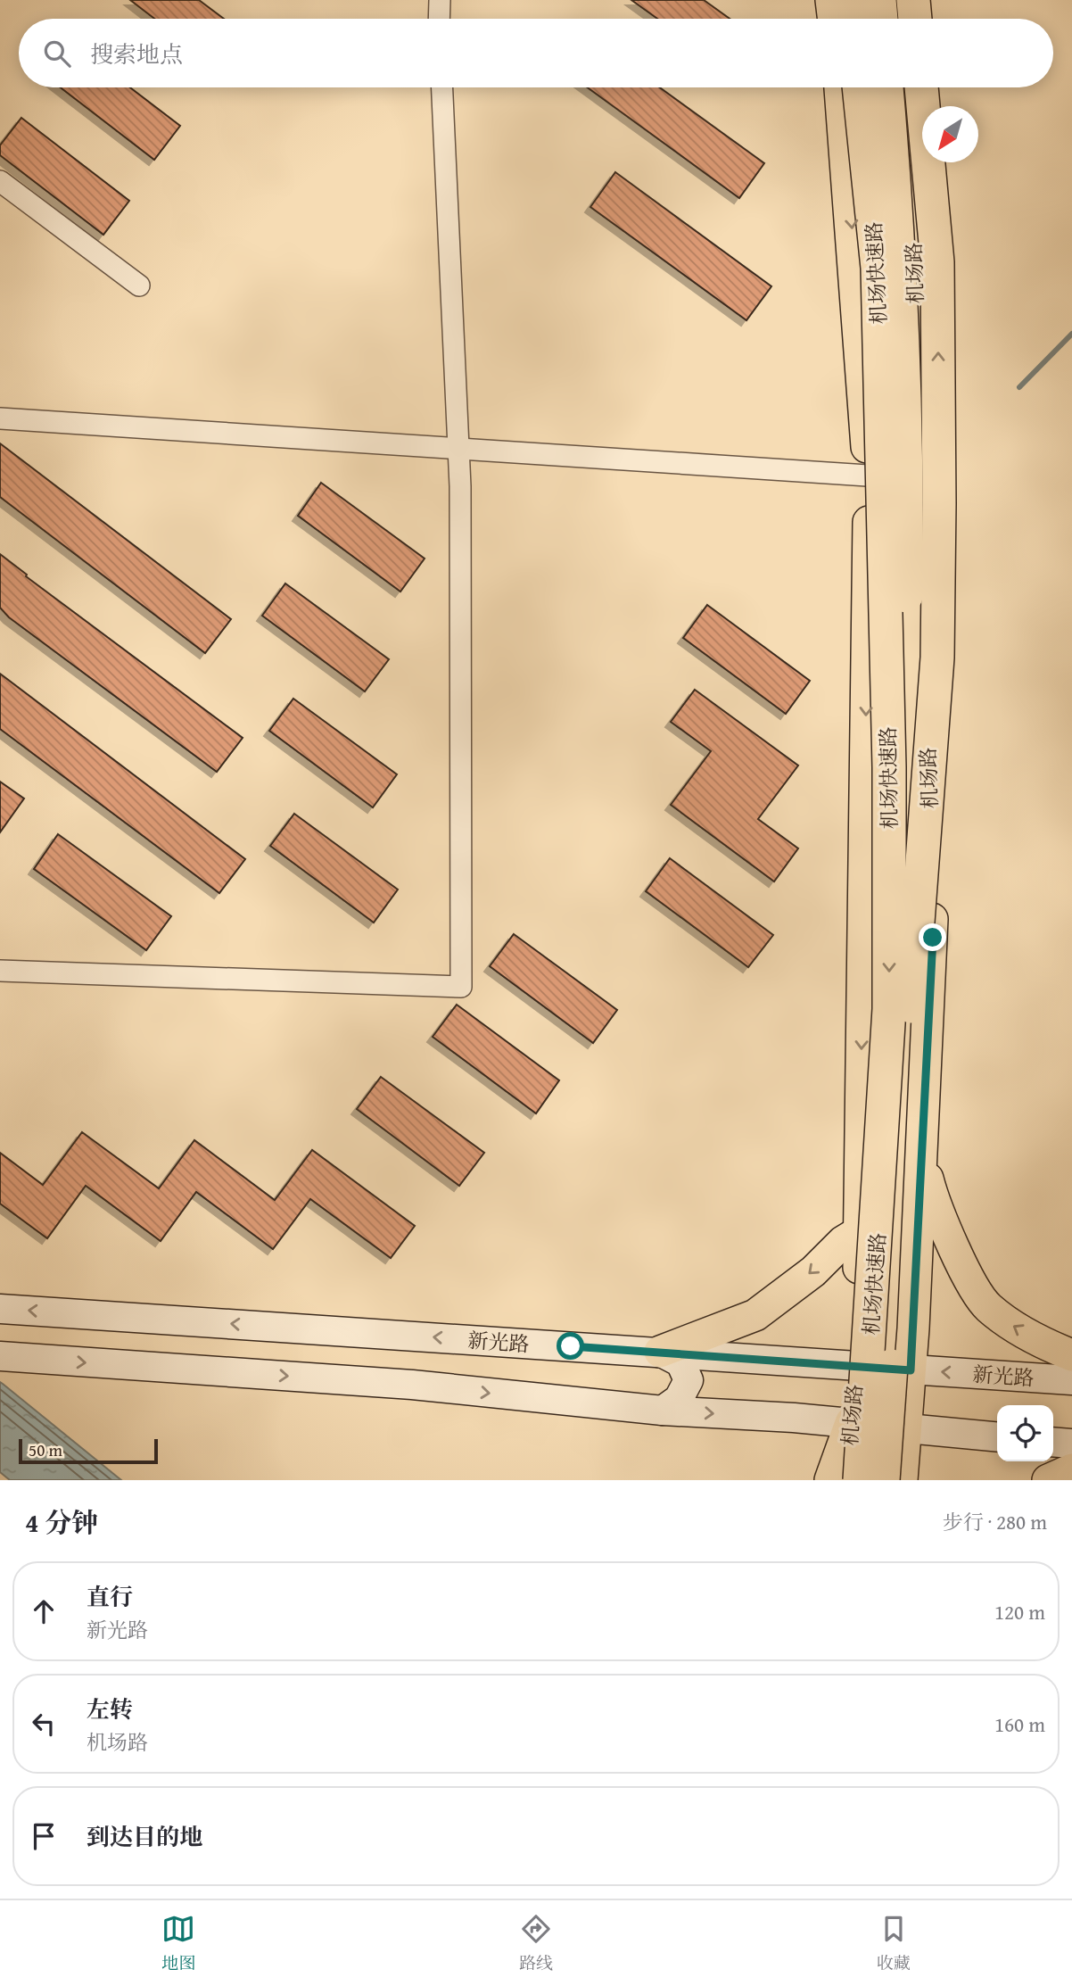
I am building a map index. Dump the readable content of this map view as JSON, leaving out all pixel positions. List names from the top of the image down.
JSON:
{
  "streets": {
    "highway": ["机场快速路"],
    "main road": ["机场路", "新光路"]
  },
  "crossings": [
    ["机场路", "新光路"]
  ],
  "scale_bar": "50 m",
  "north": "bottom left",
  "page": {
    "search": "搜索地点",
    "scale": "50 m",
    "heading": ["4 分钟", "步行 · 280 m"],
    "list": [
      ["直行", "新光路", "120 m"],
      ["左转", "机场路", "160 m"],
      "到达目的地"
    ],
    "nav": ["地图", "路线", "收藏"]
  }
}
